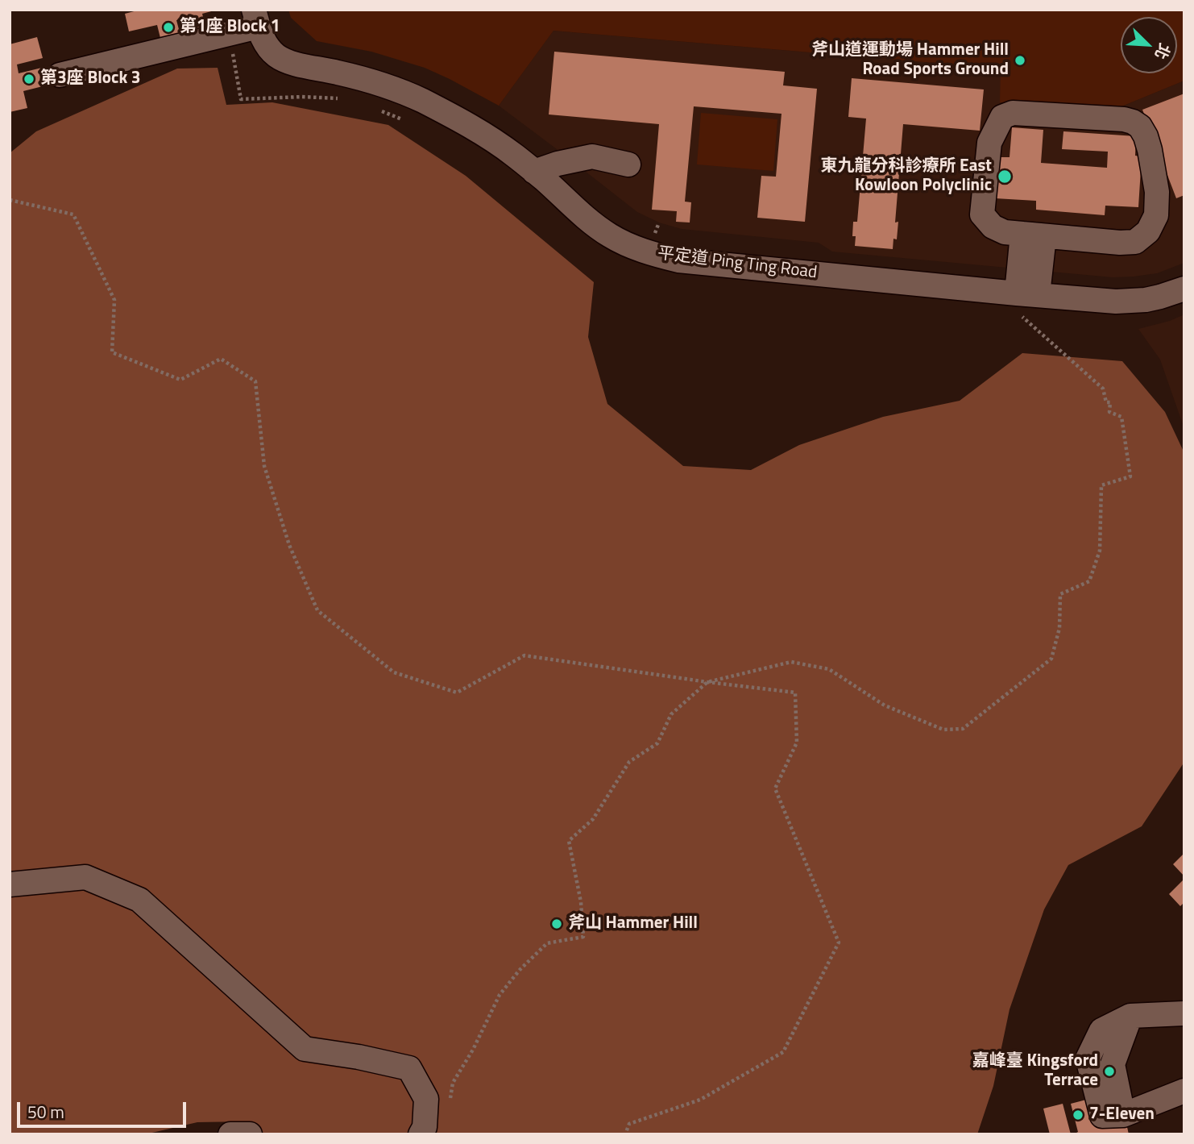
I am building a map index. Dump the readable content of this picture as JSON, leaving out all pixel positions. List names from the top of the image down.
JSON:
{
  "streets": {
    "street": ["平定道 Ping Ting Road"]
  },
  "places": [
    "第1座 Block 1",
    "斧山道運動場 Hammer Hill Road Sports Ground",
    "第3座 Block 3",
    "東九龍分科診療所 East Kowloon Polyclinic",
    "斧山 Hammer Hill",
    "嘉峰臺 Kingsford Terrace",
    "7-Eleven"
  ],
  "scale_bar": "50 m",
  "north": "bottom right"
}
